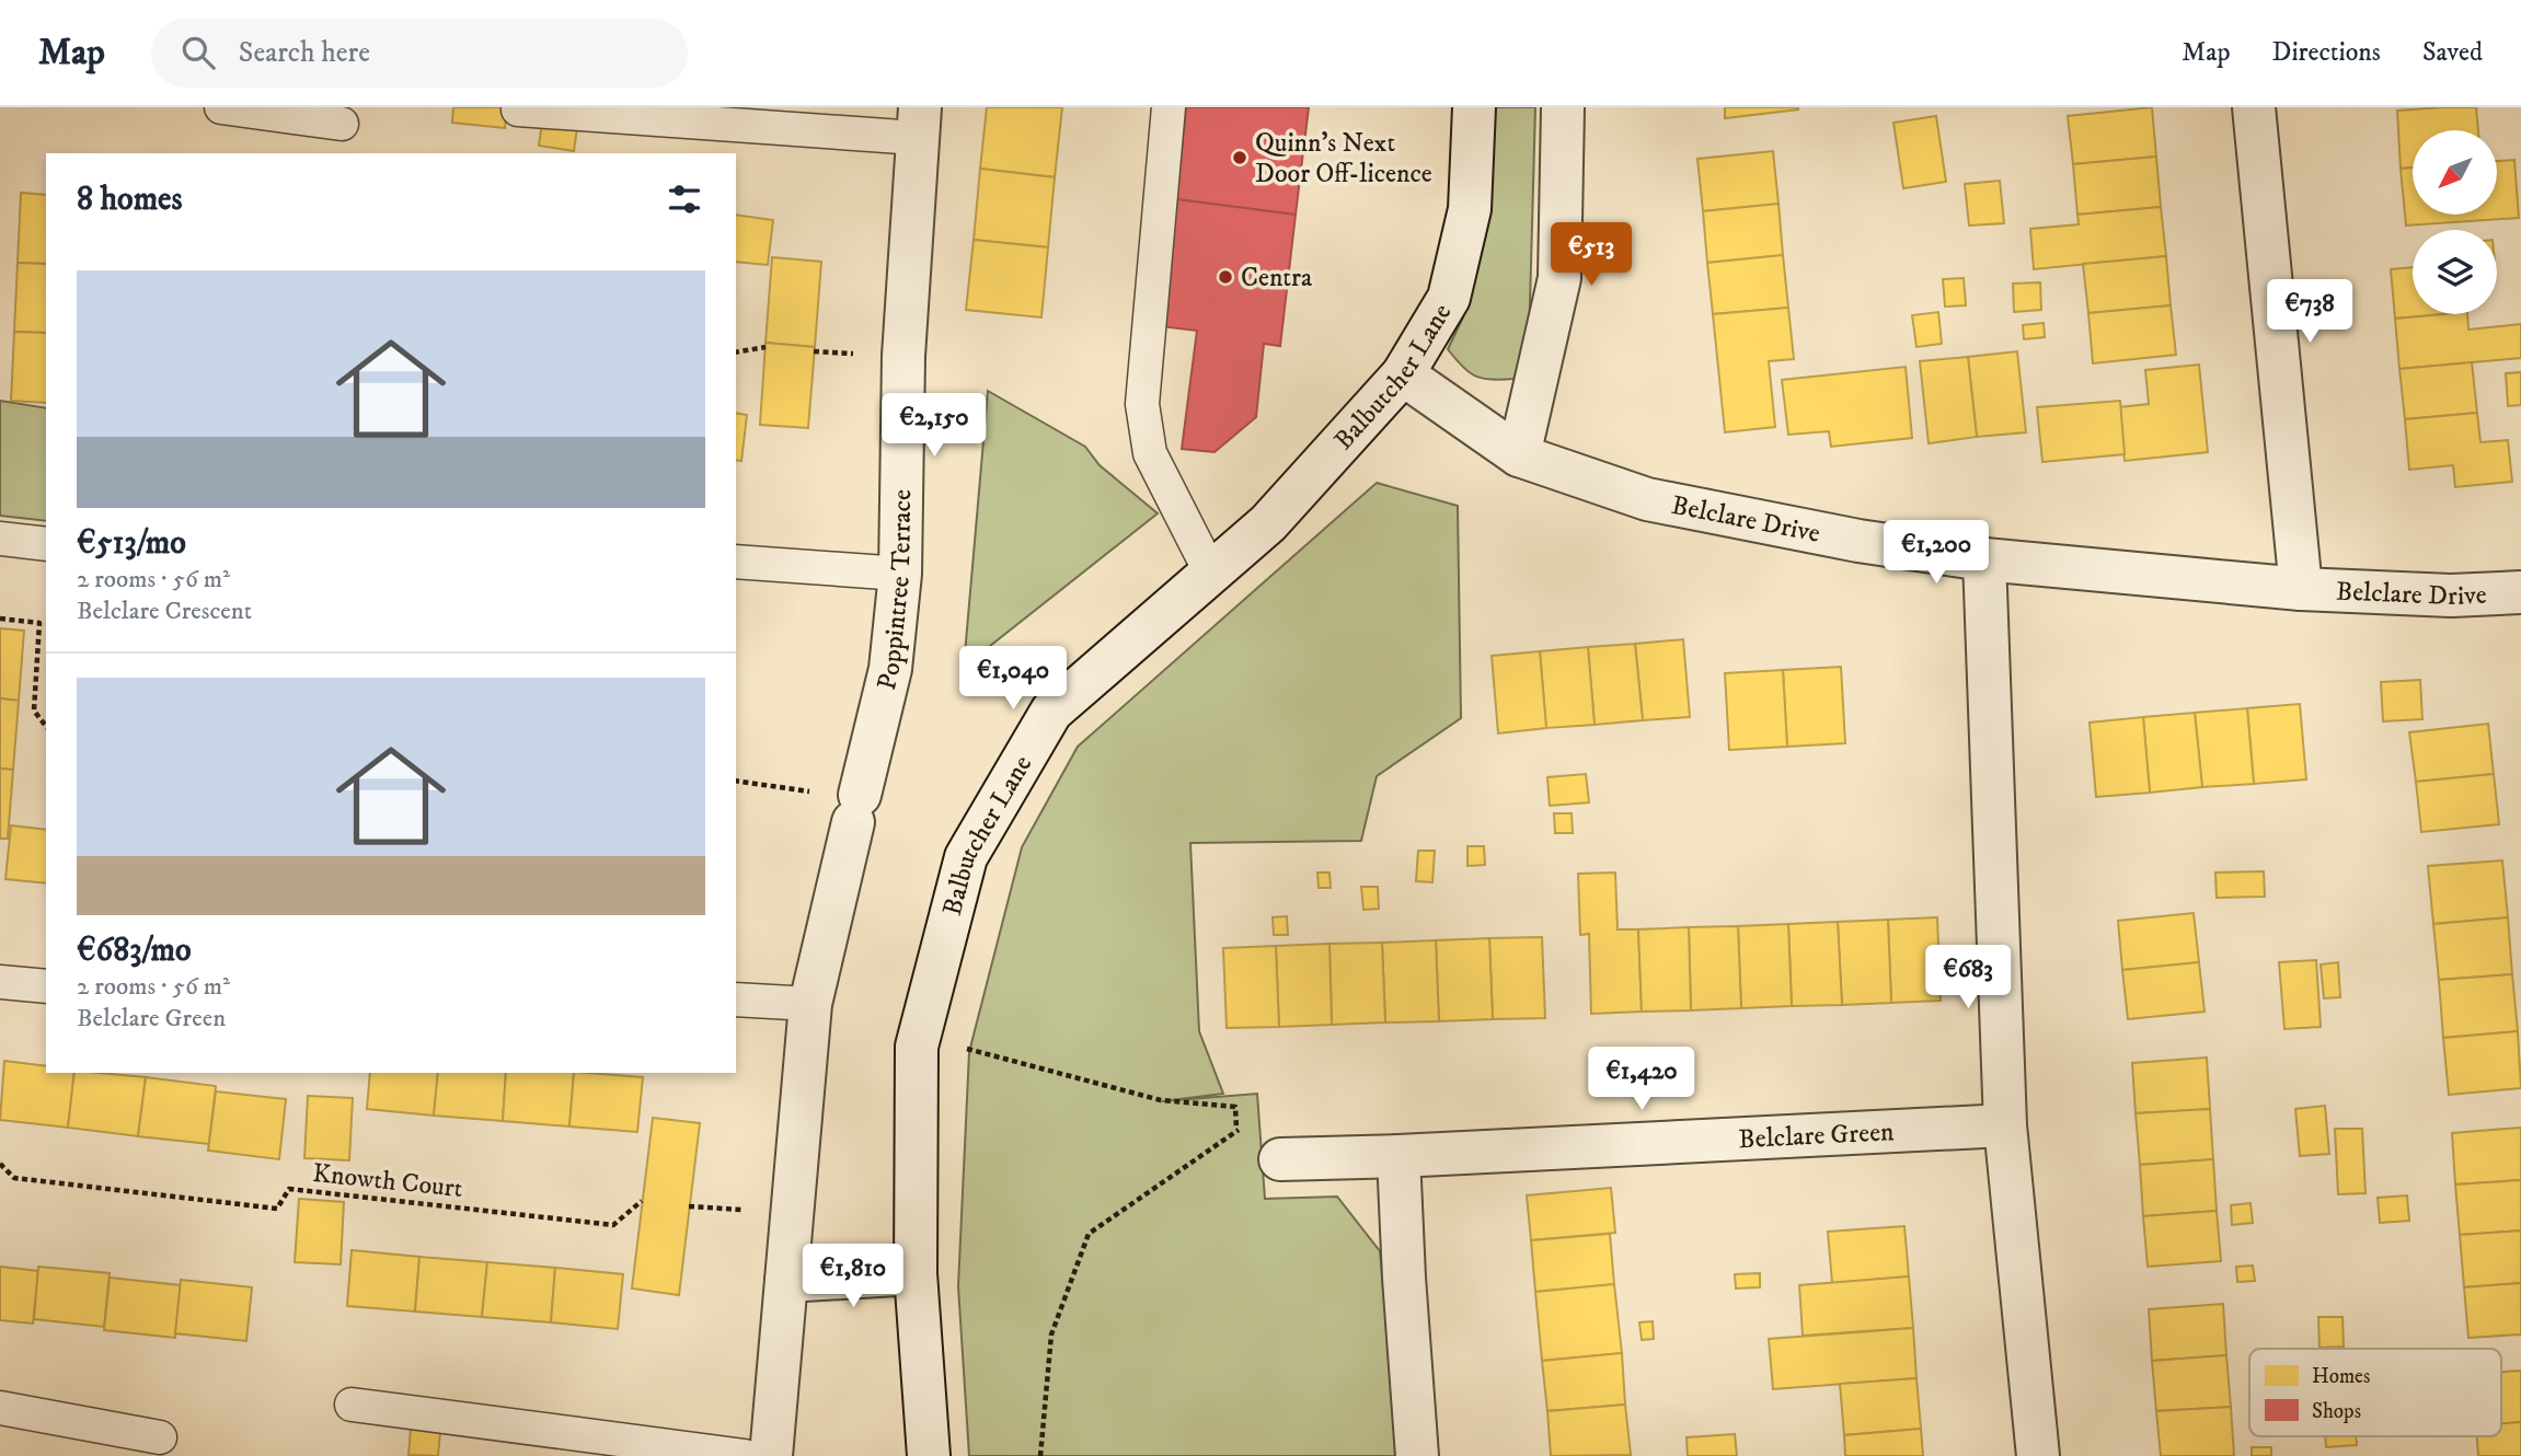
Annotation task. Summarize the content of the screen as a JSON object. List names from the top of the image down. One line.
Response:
{"streets":{"street":["Balbutcher Lane","Belclare Drive","Poppintree Terrace","Belclare Green"],"path":["Knowth Court"]},"crossings":[["Balbutcher Lane","Belclare Drive"]],"places":["Quinn's Next Door Off-licence","Centra"],"legend":["Homes","Shops"],"north":"bottom left","page":{"header":"Map","search":"Search here","nav":["Map","Directions","Saved"],"heading":"8 homes","price":["€513","€738","€2,150","€1,200","€1,040","€683","€1,420","€1,810"],"list":[{"name":"€513/mo","note":"2 rooms · 56 m² · Belclare Crescent"},{"name":"€683/mo","note":"2 rooms · 56 m² · Belclare Green"}]}}
